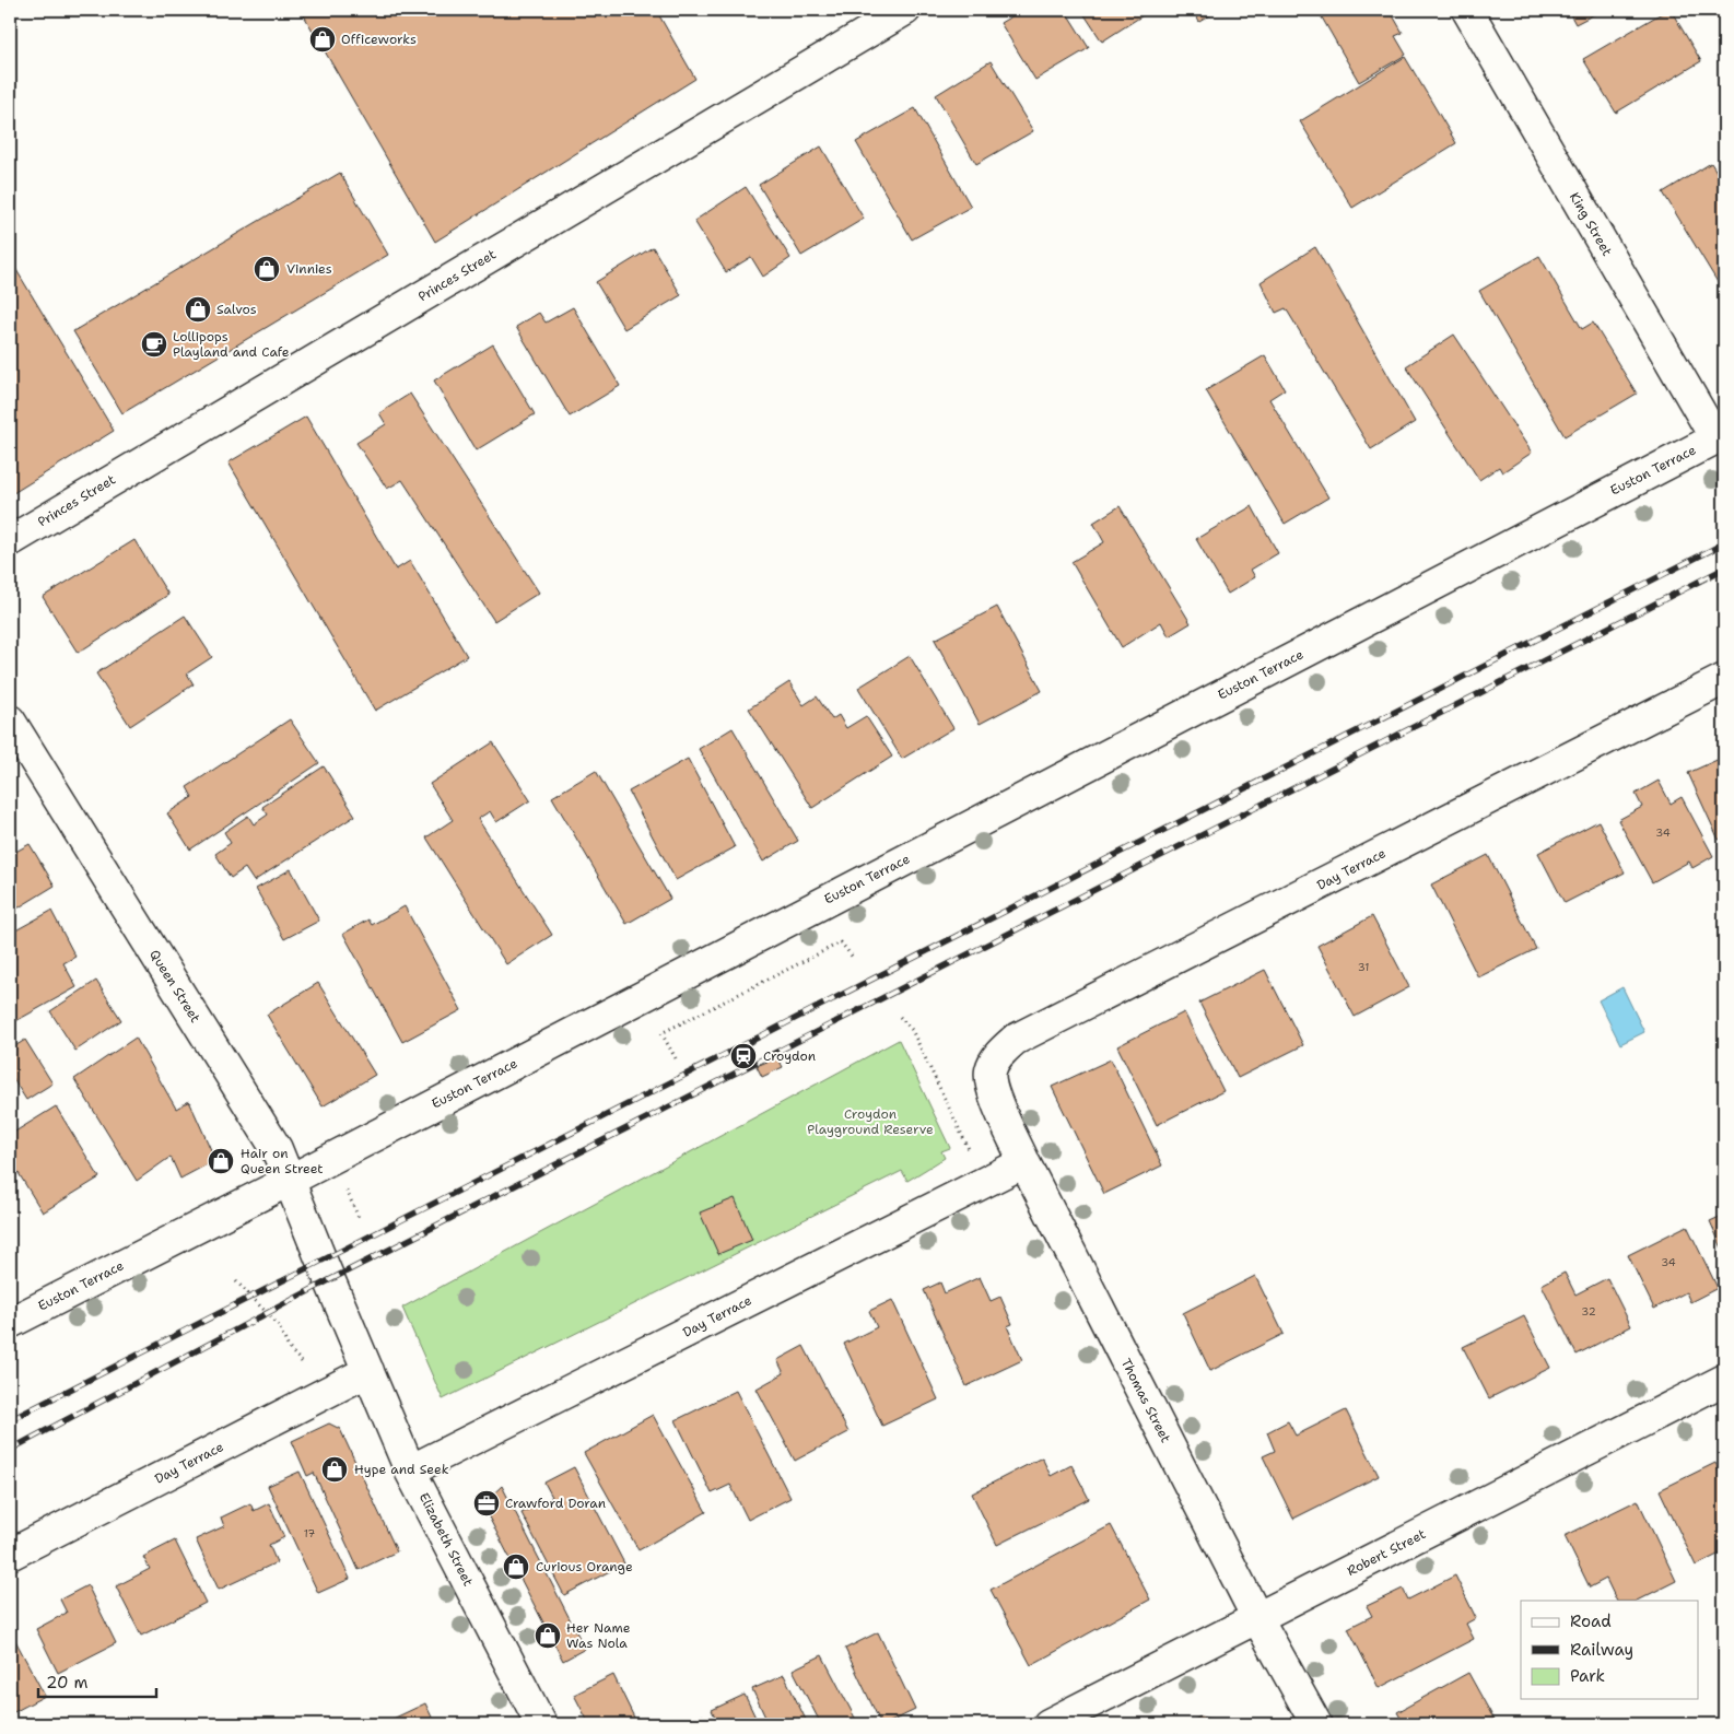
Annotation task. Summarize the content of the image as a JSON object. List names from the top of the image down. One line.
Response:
{"streets":{"street":["King Street","Princes Street","Euston Terrace","Day Terrace","Queen Street","Thomas Street","Elizabeth Street","Robert Street"]},"crossings":[["King Street","Euston Terrace"],["Euston Terrace","Queen Street"],["Day Terrace","Thomas Street"],["Day Terrace","Elizabeth Street"],["Queen Street","Elizabeth Street"],["Thomas Street","Robert Street"]],"parks":["Croydon Playground Reserve"],"places":{"shop":["Officeworks","Vinnies","Salvos","Hair on Queen Street","Hype and Seek","Curious Orange","Her Name Was Nola"],"cafe":["Lollipops Playland and Cafe"],"station":["Croydon"],"office":["Crawford Doran"]},"house_numbers":["34","31","34","32","17"],"legend":["Road","Railway","Park"],"scale_bar":"20 m"}
